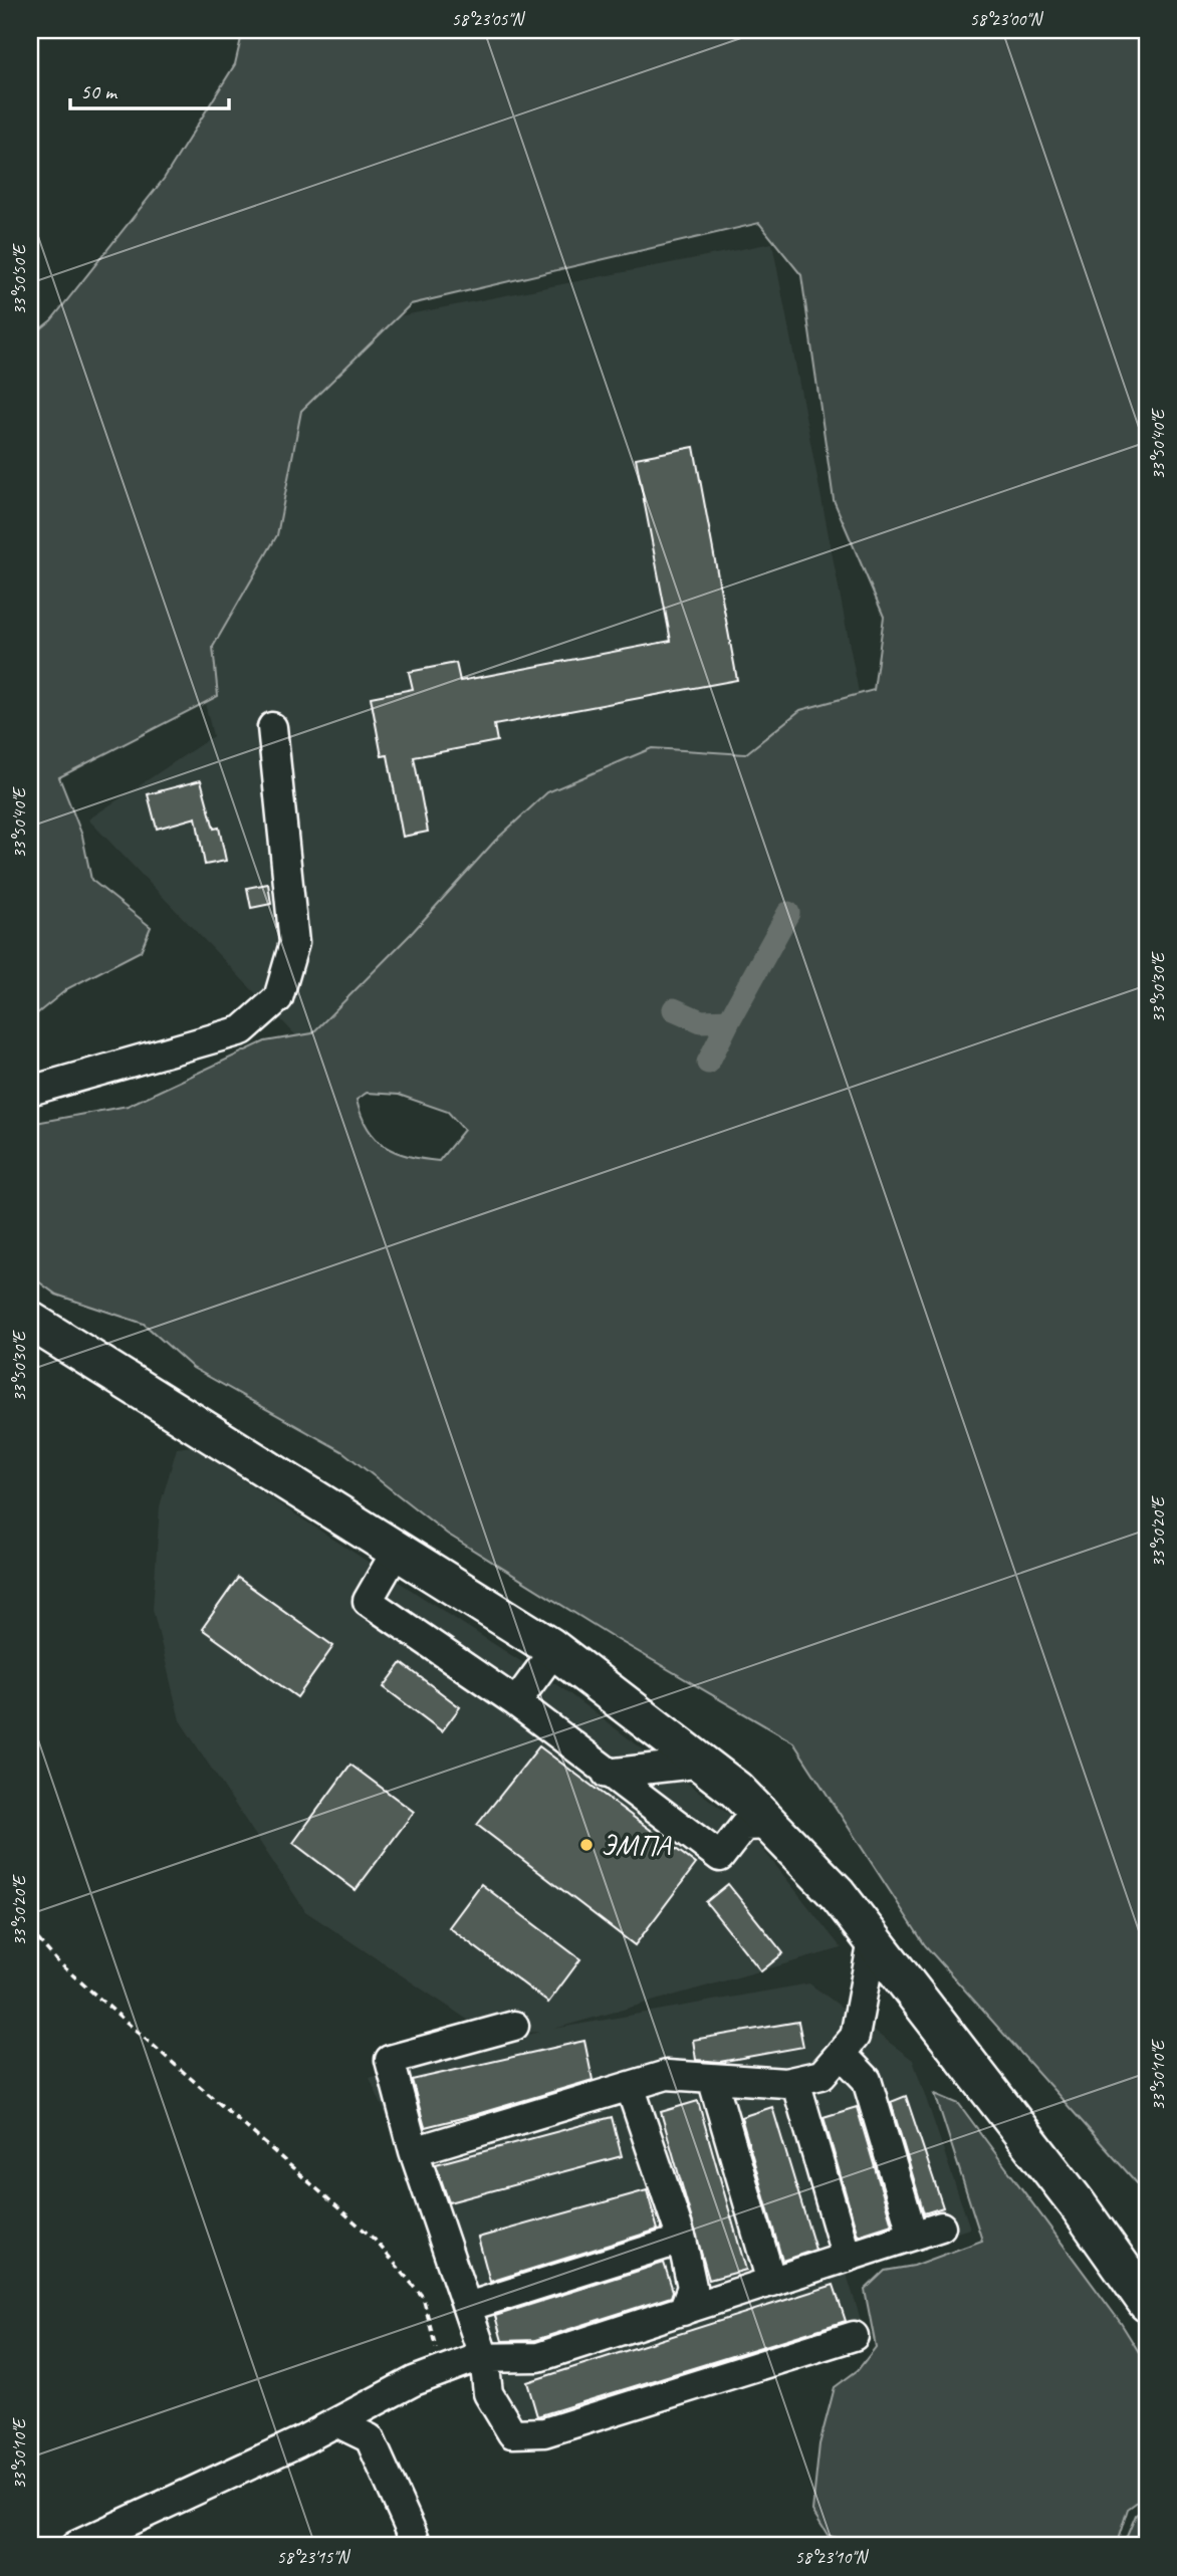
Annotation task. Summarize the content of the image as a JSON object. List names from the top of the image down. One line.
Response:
{"places":["ЭМПА"],"scale_bar":"50 m","coordinates":["58°23'05\"N","58°23'00\"N","33°50'50\"E","33°50'40\"E","33°50'30\"E","33°50'20\"E","33°50'10\"E","58°23'15\"N","58°23'10\"N"]}
